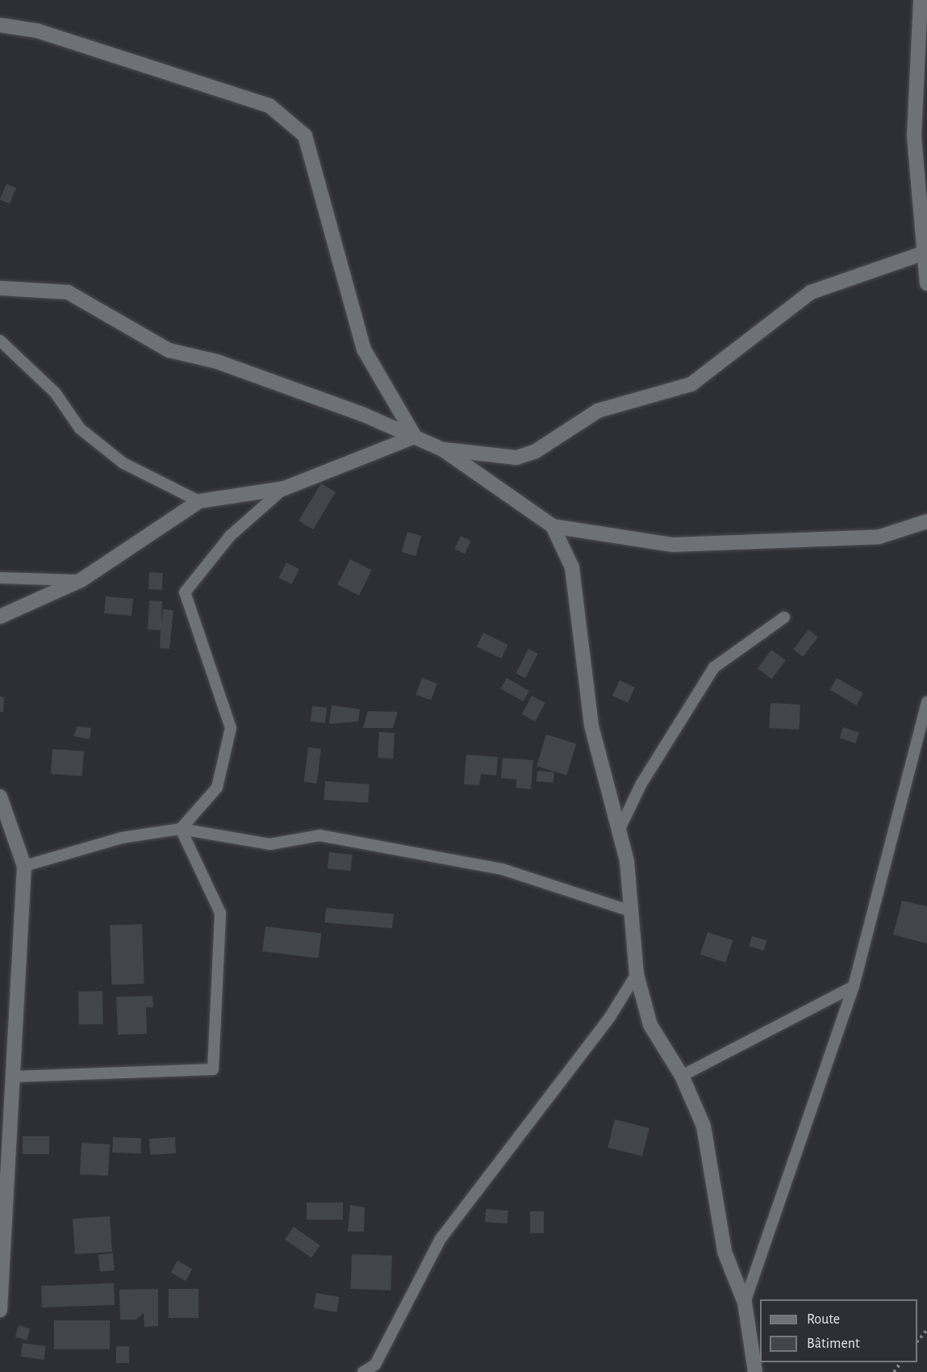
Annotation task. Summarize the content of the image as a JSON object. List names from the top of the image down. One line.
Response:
{"legend":["Route","Bâtiment"]}
